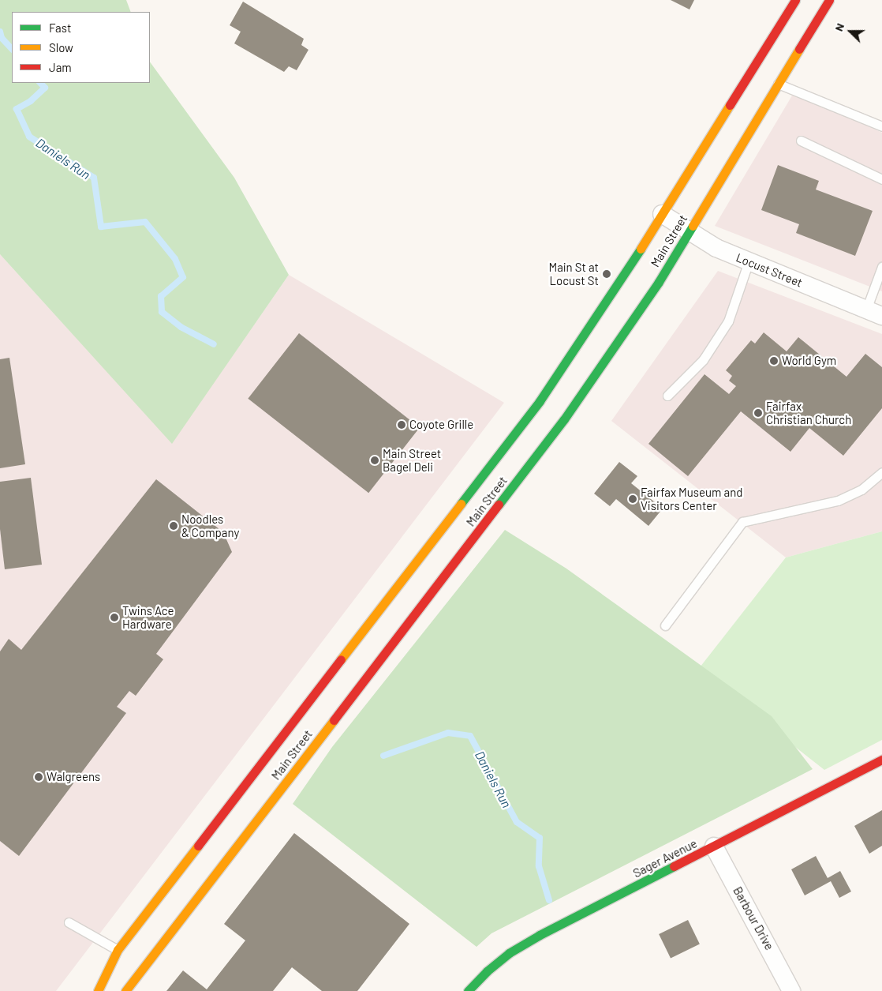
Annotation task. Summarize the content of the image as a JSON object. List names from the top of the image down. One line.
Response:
{"streets":{"main road":["Main Street","Sager Avenue"],"street":["Locust Street","Barbour Drive"]},"crossings":[["Main Street","Locust Street"],["Sager Avenue","Barbour Drive"]],"water":["Daniels Run"],"places":["Main St at Locust St","World Gym","Fairfax Christian Church","Coyote Grille","Main Street Bagel Deli","Fairfax Museum and Visitors Center","Noodles & Company","Twins Ace Hardware","Walgreens"],"legend":["Fast","Slow","Jam"],"north":"left"}
